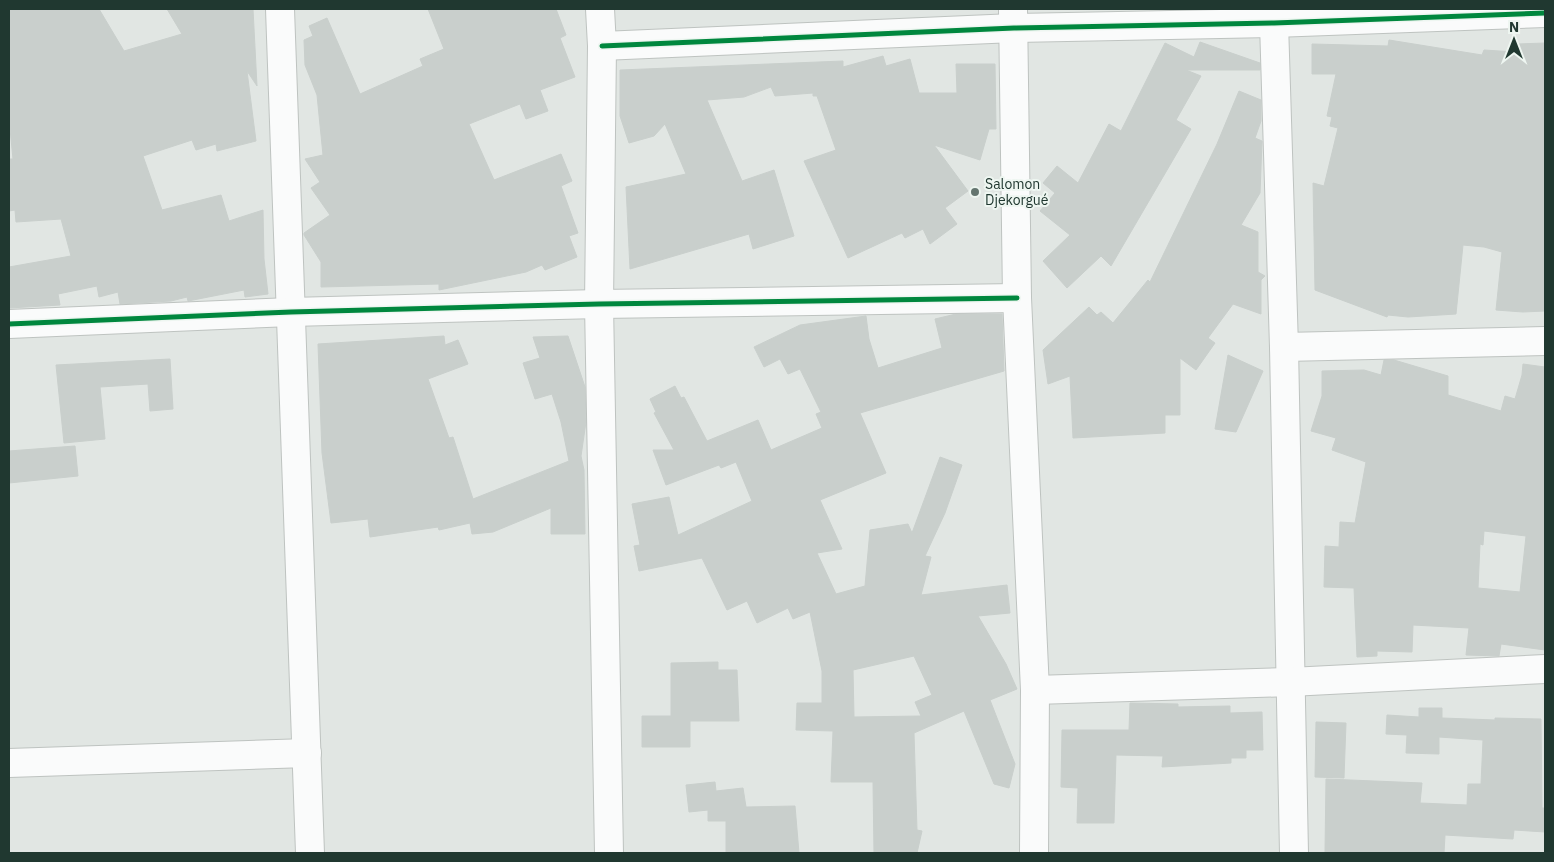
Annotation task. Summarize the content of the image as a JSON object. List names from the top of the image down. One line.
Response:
{"places":["Salomon Djekorgué"],"north":"top"}
